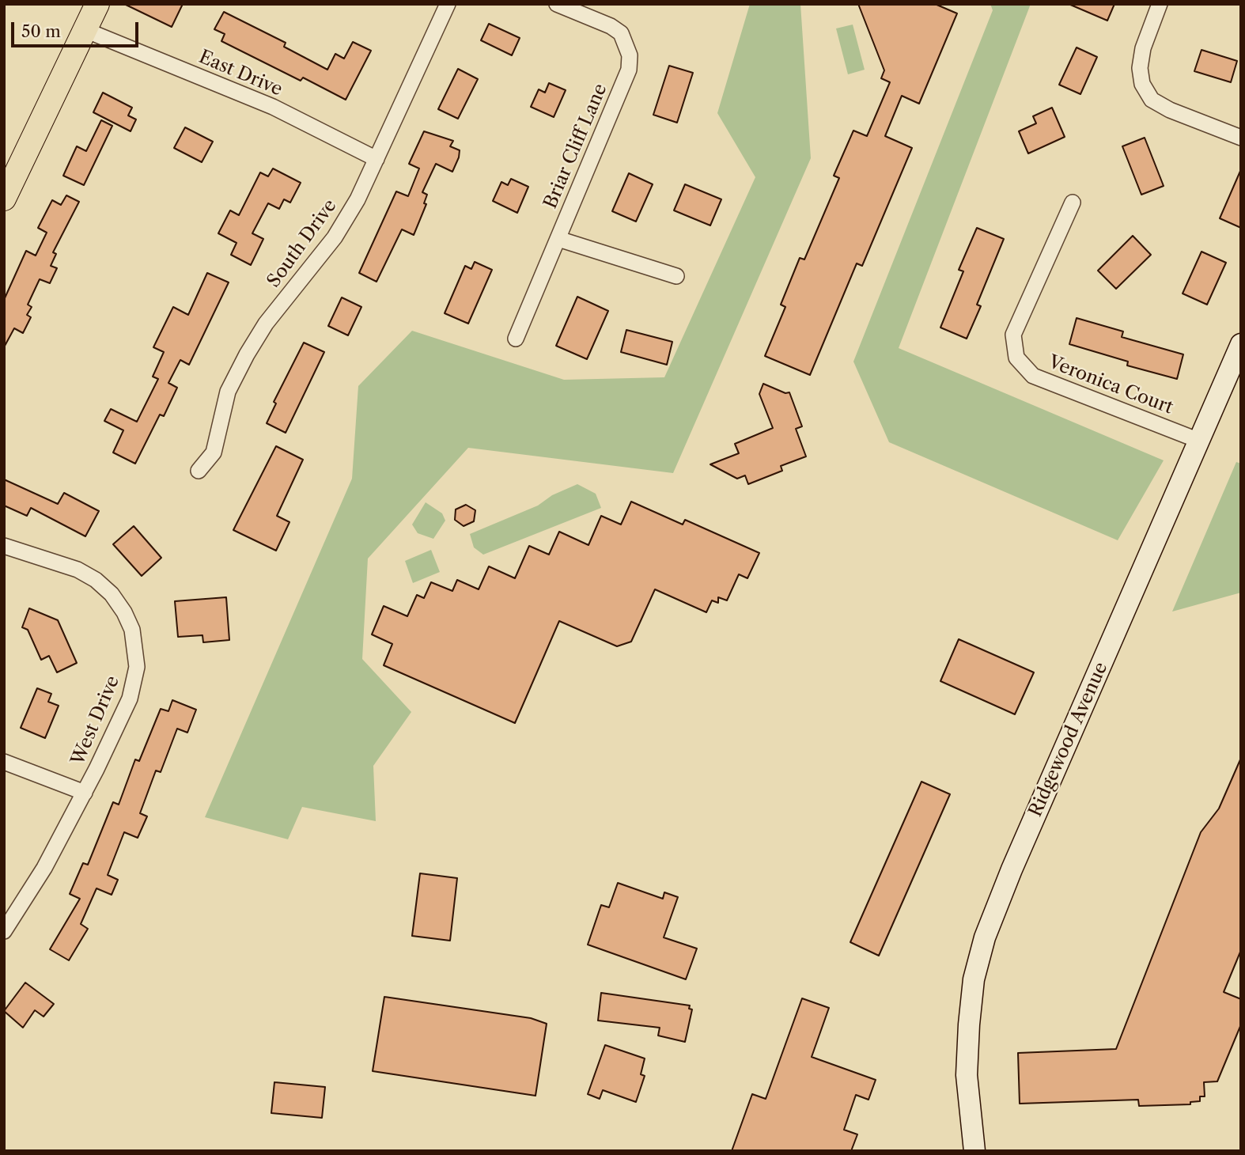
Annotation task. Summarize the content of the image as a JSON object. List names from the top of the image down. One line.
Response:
{"streets":{"street":["East Drive","Briar Cliff Lane","South Drive","Veronica Court","West Drive","Ridgewood Avenue"]},"crossings":[["East Drive","South Drive"],["Veronica Court","Ridgewood Avenue"]],"scale_bar":"50 m"}
